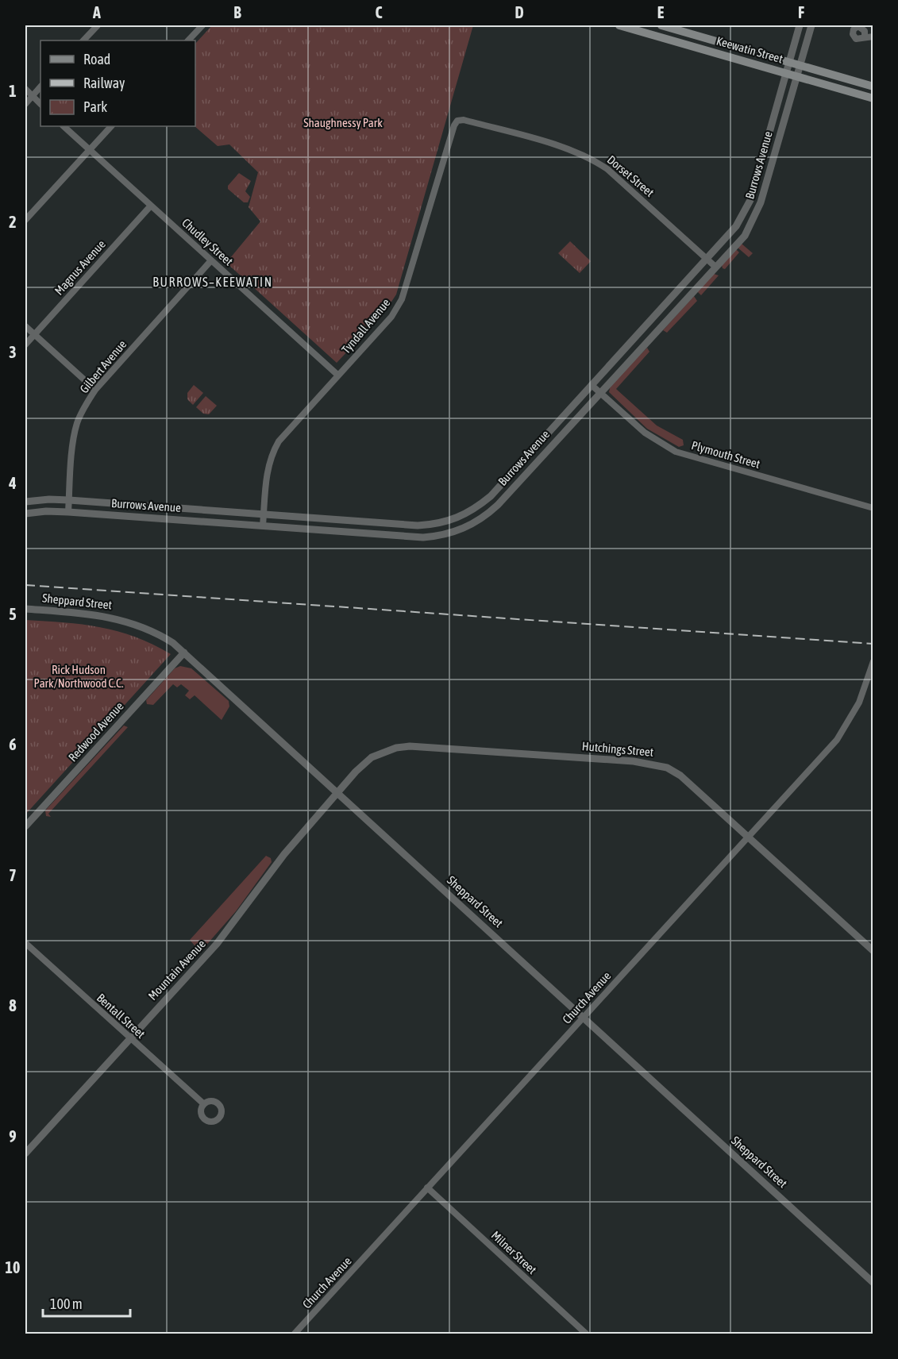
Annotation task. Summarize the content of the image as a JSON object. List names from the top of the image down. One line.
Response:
{"streets":{"main road":["Keewatin Street"],"street":["Burrows Avenue","Dorset Street","Chudley Street","Magnus Avenue","Tyndall Avenue","Gilbert Avenue","Plymouth Street","Sheppard Street","Redwood Avenue","Hutchings Street","Mountain Avenue","Church Avenue","Bentall Street","Milner Street"]},"crossings":[["Keewatin Street","Burrows Avenue"],["Burrows Avenue","Dorset Street"],["Burrows Avenue","Tyndall Avenue"],["Burrows Avenue","Gilbert Avenue"],["Burrows Avenue","Plymouth Street"],["Dorset Street","Tyndall Avenue"],["Chudley Street","Magnus Avenue"],["Chudley Street","Tyndall Avenue"],["Chudley Street","Gilbert Avenue"],["Sheppard Street","Redwood Avenue"],["Sheppard Street","Hutchings Street"],["Sheppard Street","Mountain Avenue"],["Sheppard Street","Church Avenue"],["Hutchings Street","Mountain Avenue"],["Hutchings Street","Church Avenue"],["Mountain Avenue","Bentall Street"],["Church Avenue","Milner Street"]],"districts":["BURROWS–KEEWATIN"],"parks":["Shaughnessy Park","Rick Hudson Park/Northwood C.C."],"legend":["Road","Railway","Park"],"scale_bar":"100 m","grid":{"columns":["A","B","C","D","E","F"],"rows":["1","2","3","4","5","6","7","8","9","10"]}}
